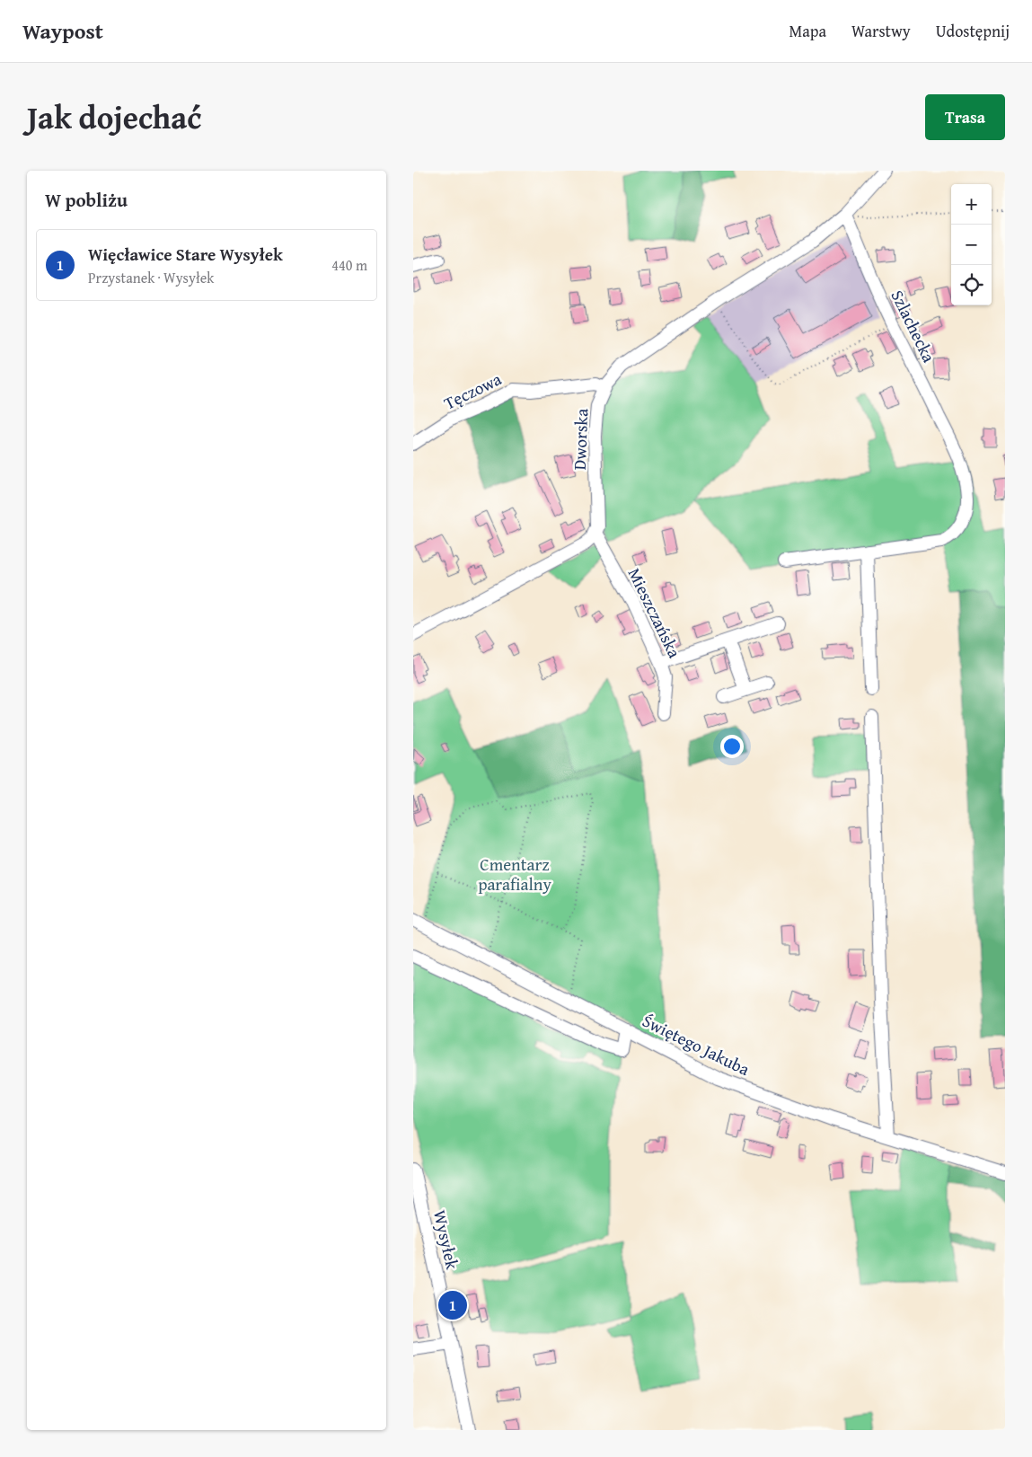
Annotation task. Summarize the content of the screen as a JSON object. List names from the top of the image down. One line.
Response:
{"streets":{"street":["Szlachecka","Tęczowa","Dworska","Mieszczańska","Świętego Jakuba","Wysyłek"]},"crossings":[["Szlachecka","Dworska"],["Tęczowa","Dworska"],["Dworska","Mieszczańska"]],"parks":["Cmentarz parafialny"],"page":{"header":"Waypost","nav":["Mapa","Warstwy","Udostępnij"],"title":"Jak dojechać","buttons":"Trasa","heading":"W pobliżu","map_buttons":["+","−"],"list":[{"mark":"1","name":"Więcławice Stare Wysyłek","note":"Przystanek · Wysyłek","value":"440 m"}],"pins":"1"}}
